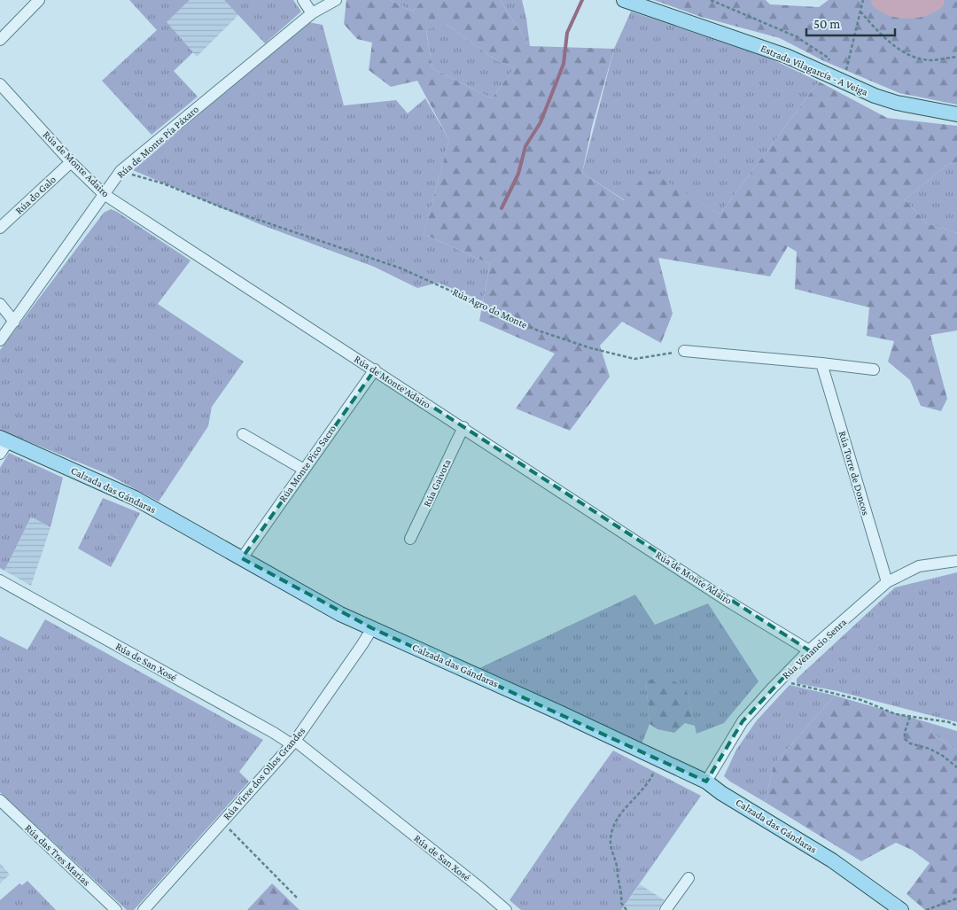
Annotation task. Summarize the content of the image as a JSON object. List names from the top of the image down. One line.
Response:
{"streets":{"main road":["Estrada Vilagarcía - A Veiga","Calzada das Gándaras"],"street":["Rúa de Monte Pía Páxaro","Rúa de Monte Adairo","Rúa do Galo","Rúa Monte Pico Sacro","Rúa Torre de Doncos","Rúa Gaivota","Rúa Venancio Senra","Rúa de San Xosé","Rúa Virxe dos Ollos Grandes","Rúa das Tres Marias"],"path":["Rúa Agro do Monte"]},"crossings":[["Rúa de Monte Pía Páxaro","Rúa de Monte Adairo"],["Rúa de Monte Pía Páxaro","Rúa Agro do Monte"],["Rúa de Monte Adairo","Rúa do Galo"],["Rúa de Monte Adairo","Rúa Monte Pico Sacro"],["Rúa de Monte Adairo","Rúa Gaivota"],["Rúa de Monte Adairo","Rúa Venancio Senra"],["Rúa Monte Pico Sacro","Calzada das Gándaras"],["Rúa Torre de Doncos","Rúa Venancio Senra"],["Calzada das Gándaras","Rúa Venancio Senra"],["Calzada das Gándaras","Rúa Virxe dos Ollos Grandes"],["Rúa de San Xosé","Rúa Virxe dos Ollos Grandes"]],"scale_bar":"50 m"}
